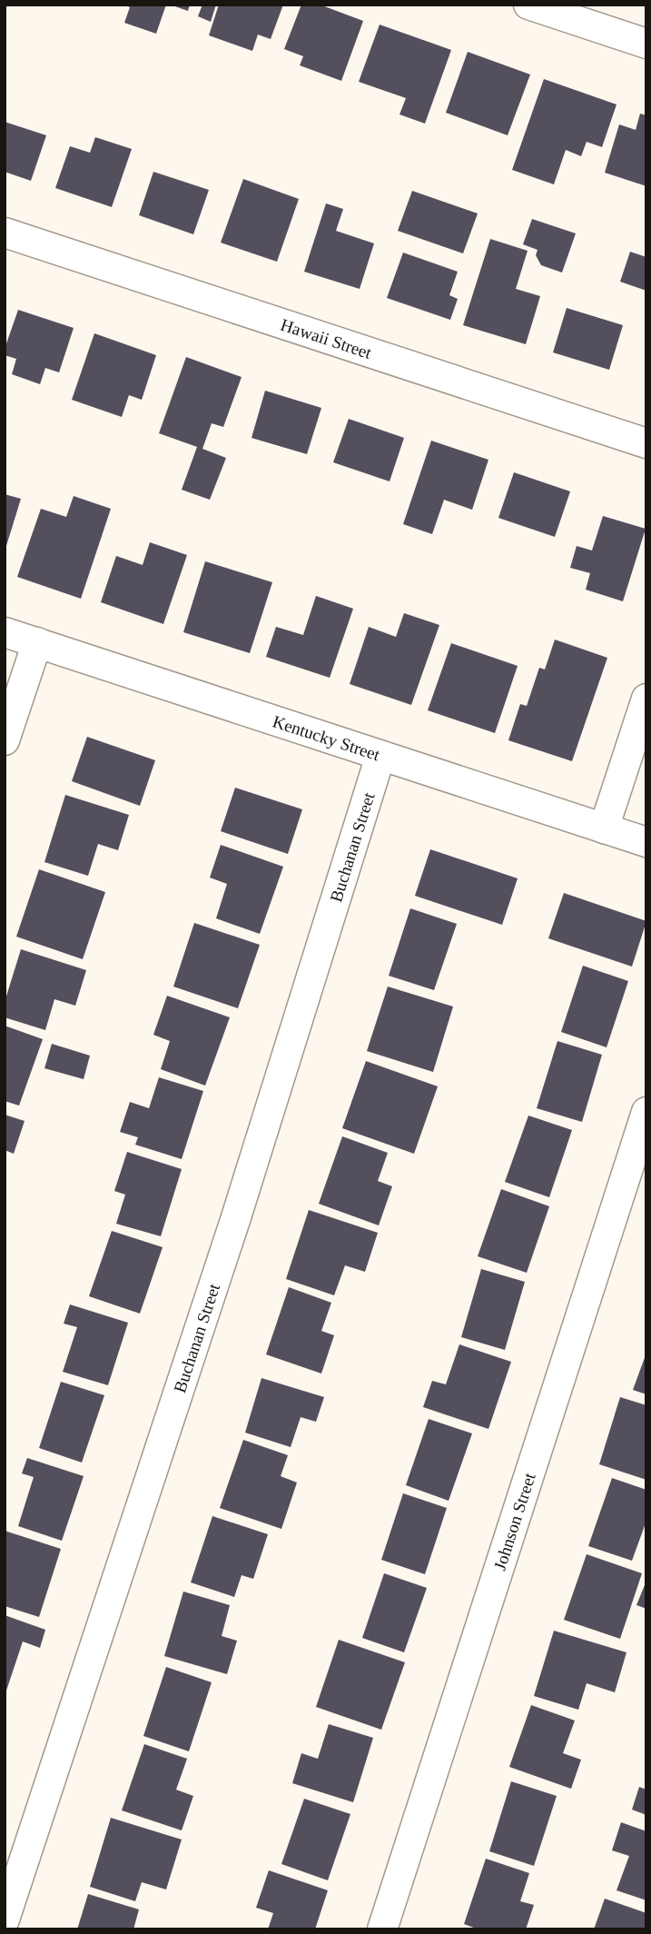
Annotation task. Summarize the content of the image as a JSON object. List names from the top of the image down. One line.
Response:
{"streets":{"street":["Hawaii Street","Kentucky Street","Buchanan Street","Johnson Street"]},"crossings":[["Kentucky Street","Buchanan Street"]]}
